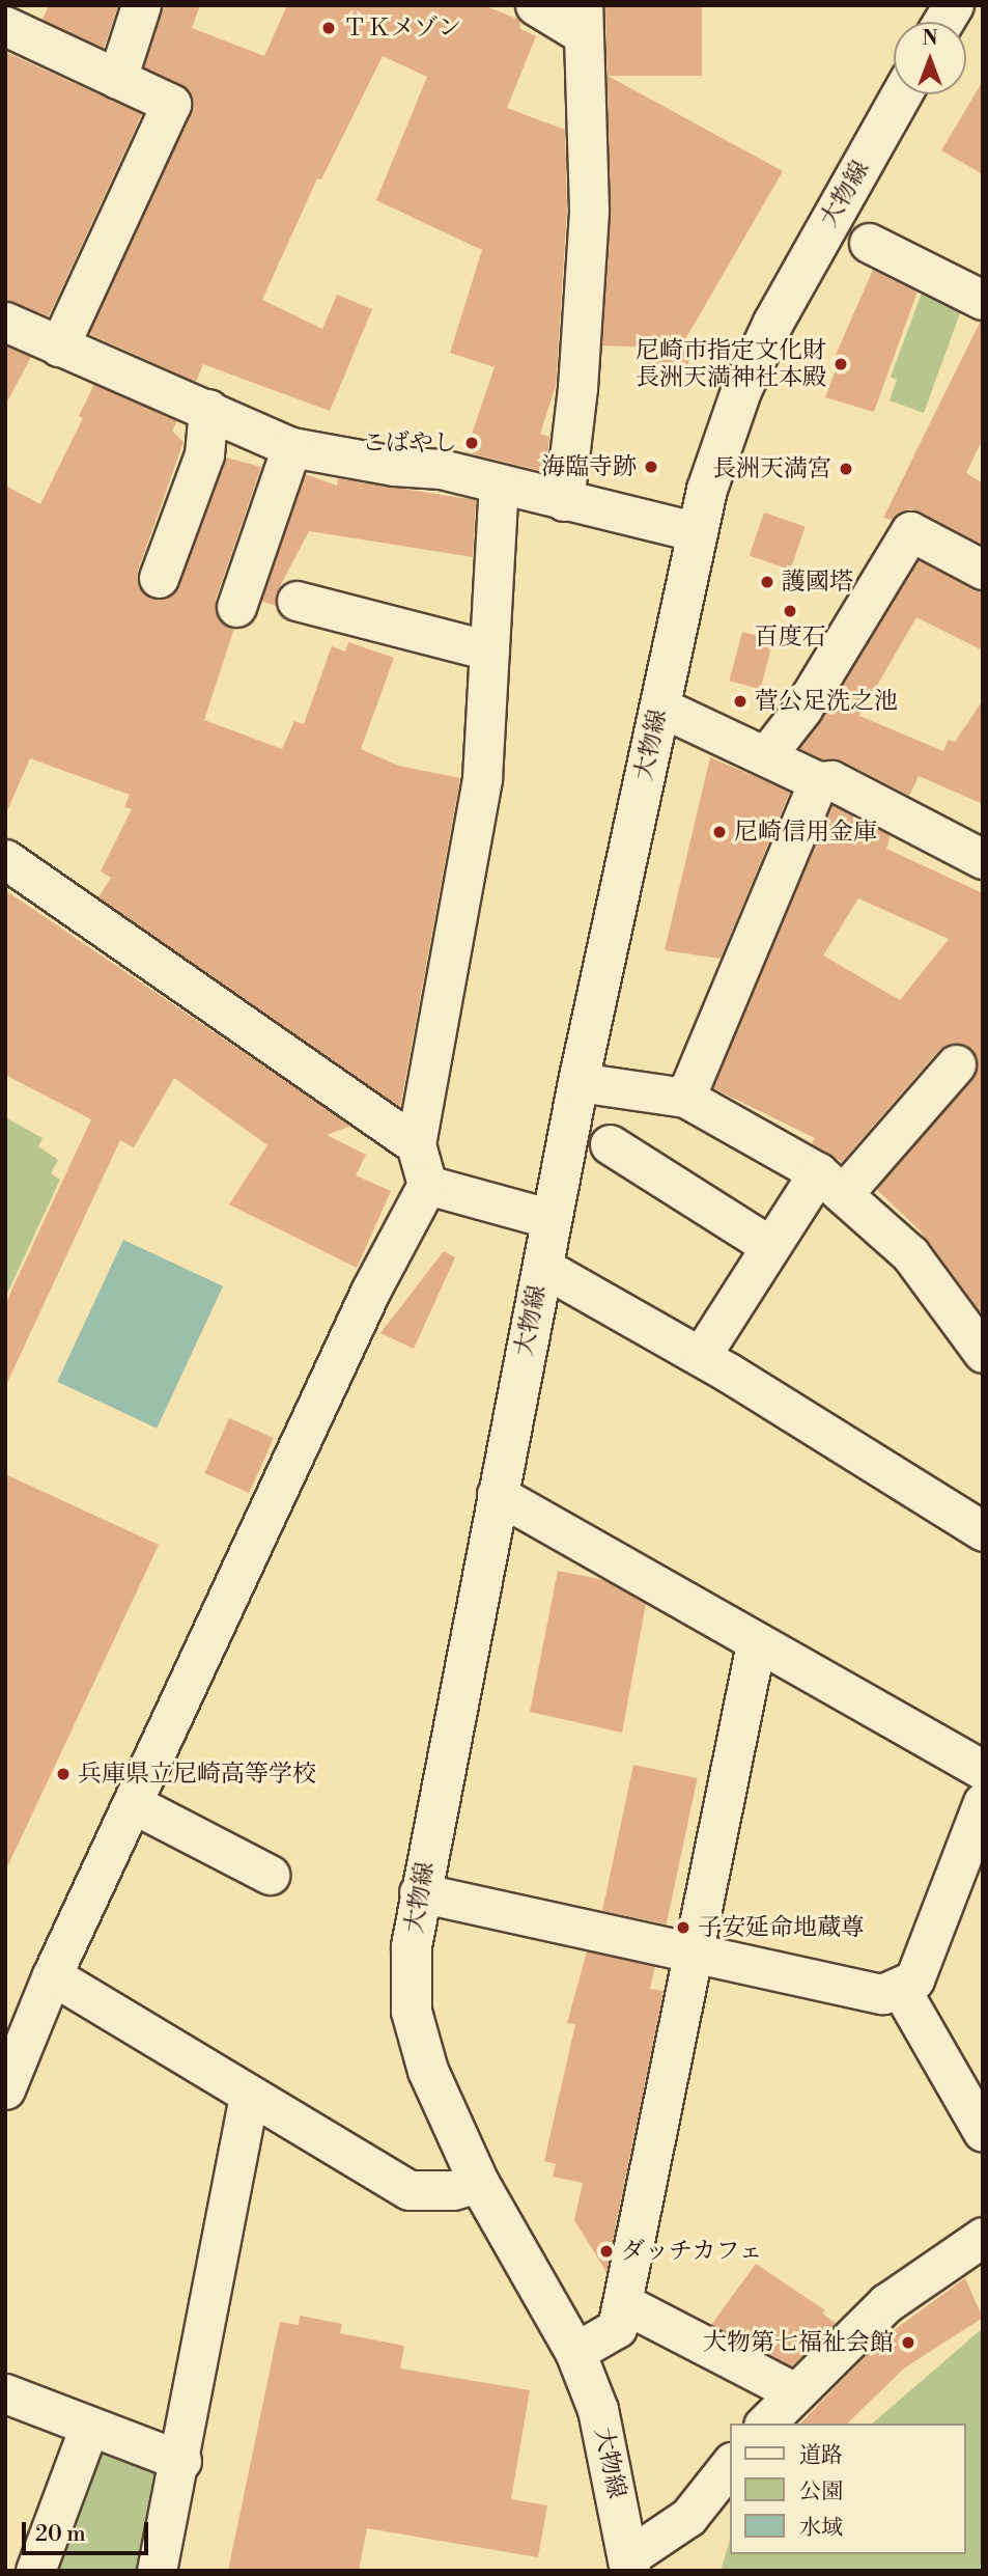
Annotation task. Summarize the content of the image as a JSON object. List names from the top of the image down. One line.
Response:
{"streets":{"street":["大物線"]},"places":["ＴＫメゾン","尼崎市指定文化財 長洲天満神社本殿","こばやし","海臨寺跡","長洲天満宮","護國塔","百度石","菅公足洗之池","尼崎信用金庫","兵庫県立尼崎高等学校","子安延命地蔵尊","ダッチカフェ","大物第七福祉会館"],"legend":["道路","公園","水域"],"scale_bar":"20 m","north":"top"}
